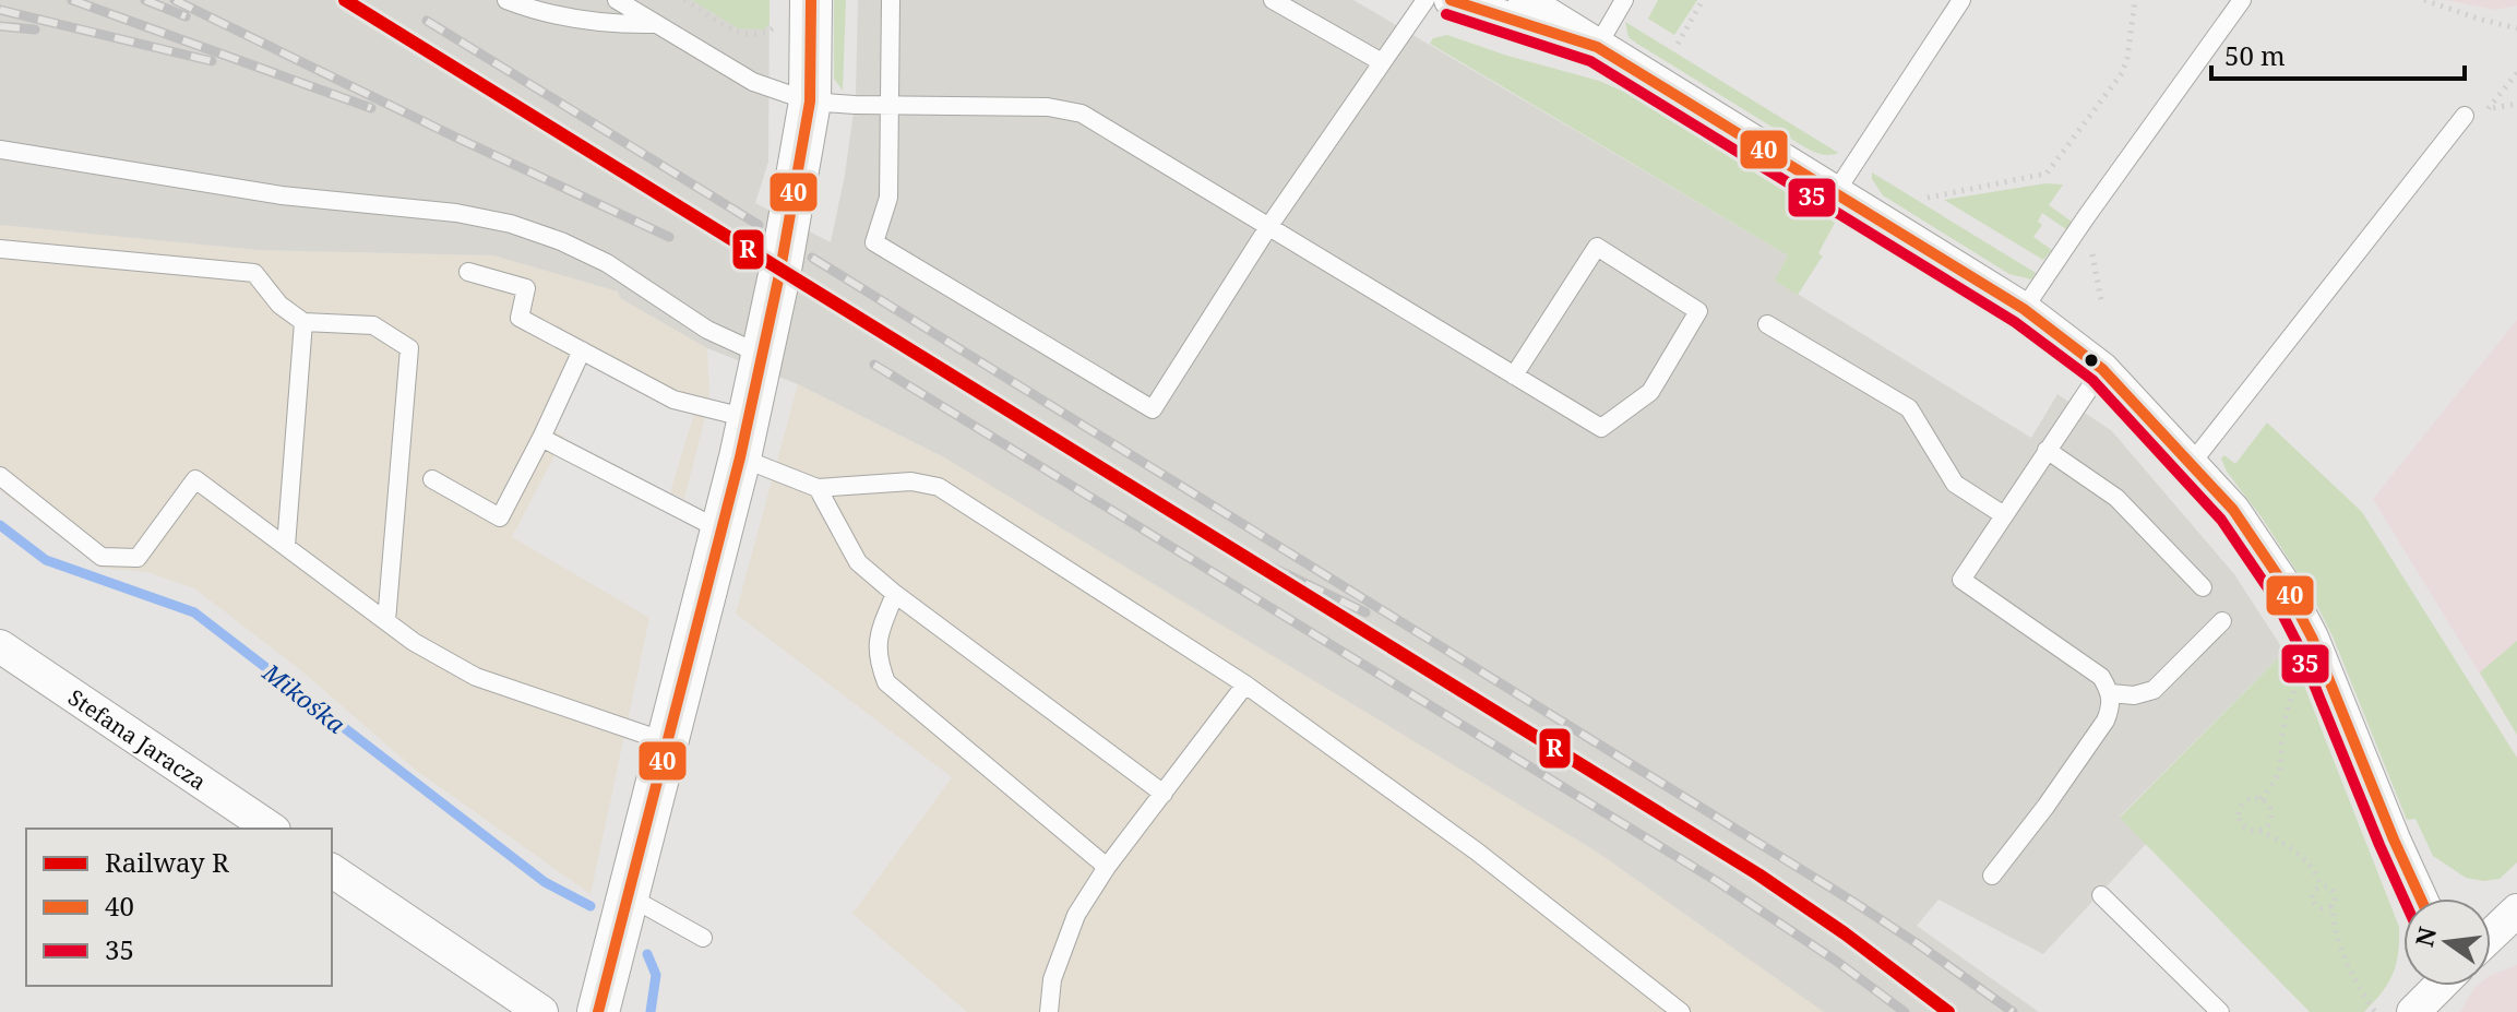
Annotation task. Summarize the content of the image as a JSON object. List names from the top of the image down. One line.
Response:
{"streets":{"street":["Stefana Jaracza"]},"water":["Mikośka"],"lines":["rail line R","transit line 40","transit line 35"],"legend":["Railway R","40","35"],"scale_bar":"50 m","north":"left"}
